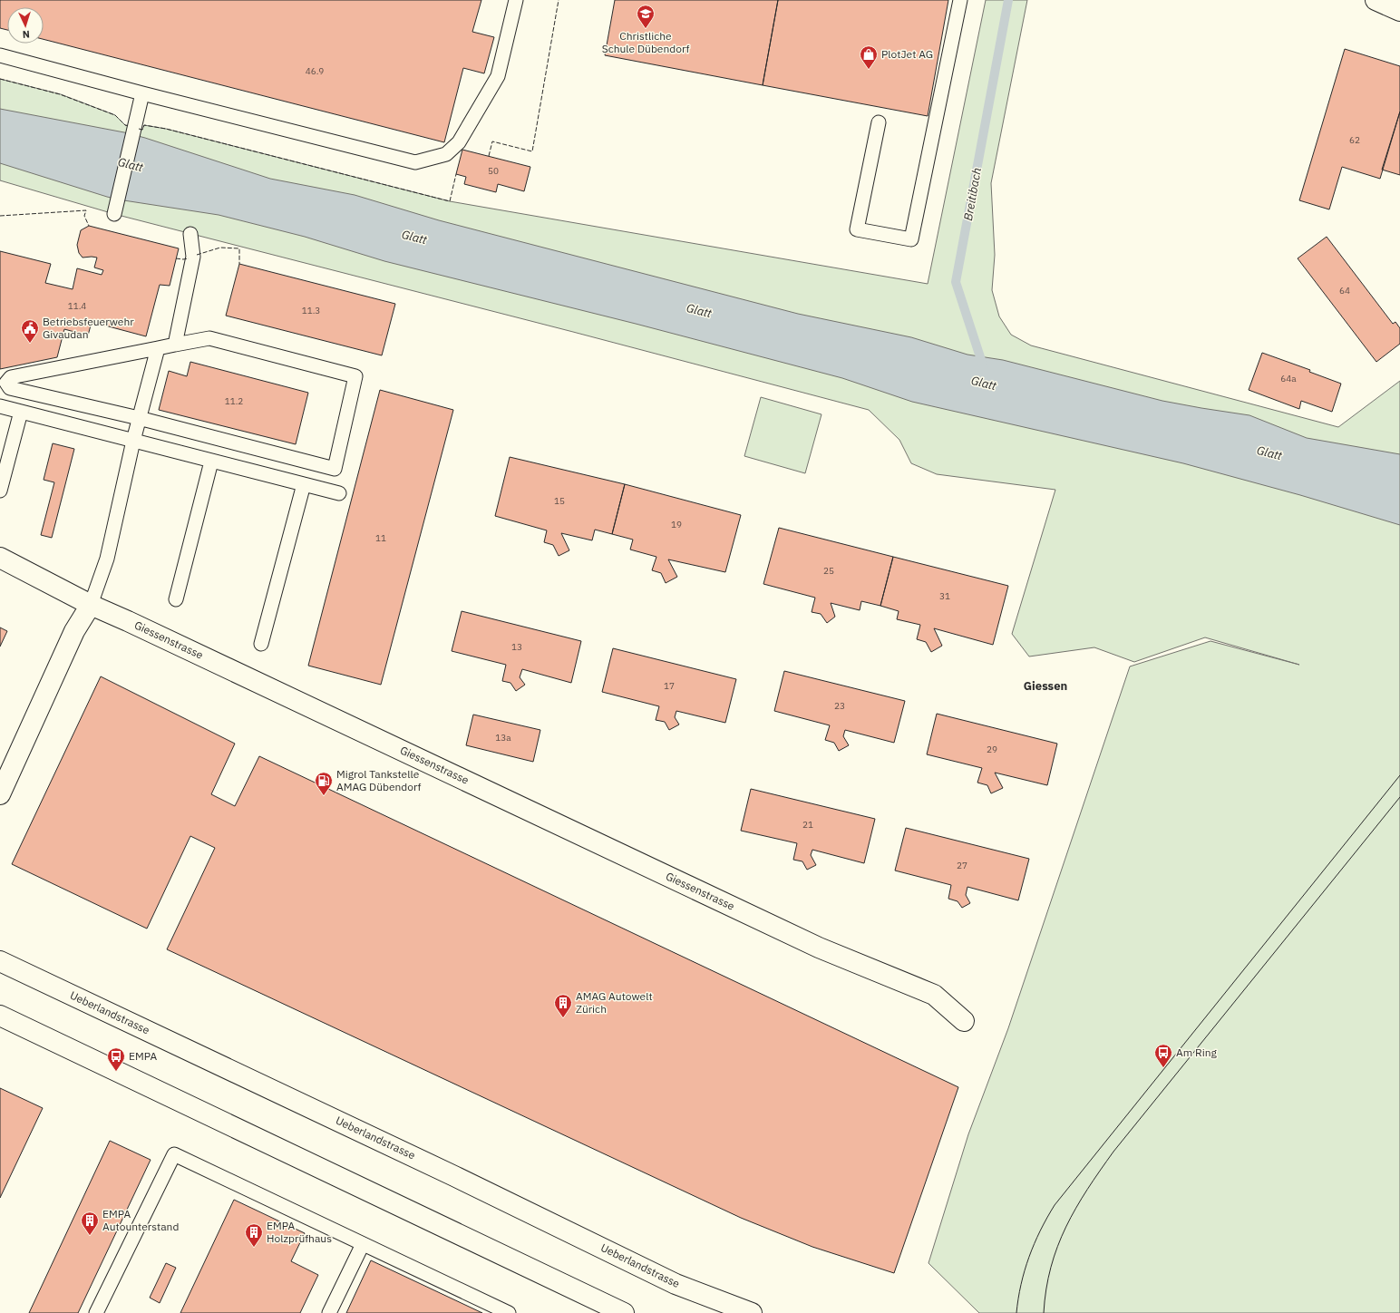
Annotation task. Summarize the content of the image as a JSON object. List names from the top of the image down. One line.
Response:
{"streets":{"main road":["Giessenstrasse","Ueberlandstrasse"]},"districts":["Giessen"],"water":["Glatt","Breitibach"],"places":{"school or university":["Christliche Schule Dübendorf"],"shop":["PlotJet AG"],"public building":["Betriebsfeuerwehr Givaudan"],"fuel station":["Migrol Tankstelle AMAG Dübendorf"],"building":["AMAG Autowelt Zürich","EMPA Autounterstand","EMPA Holzprüfhaus"],"bus stop":["Am Ring","EMPA"]},"house_numbers":["46.9","62","50","64","11.4","11.3","64a","11.2","15","19","11","25","31","13","17","23","13a","29","21","27"],"north":"bottom"}
